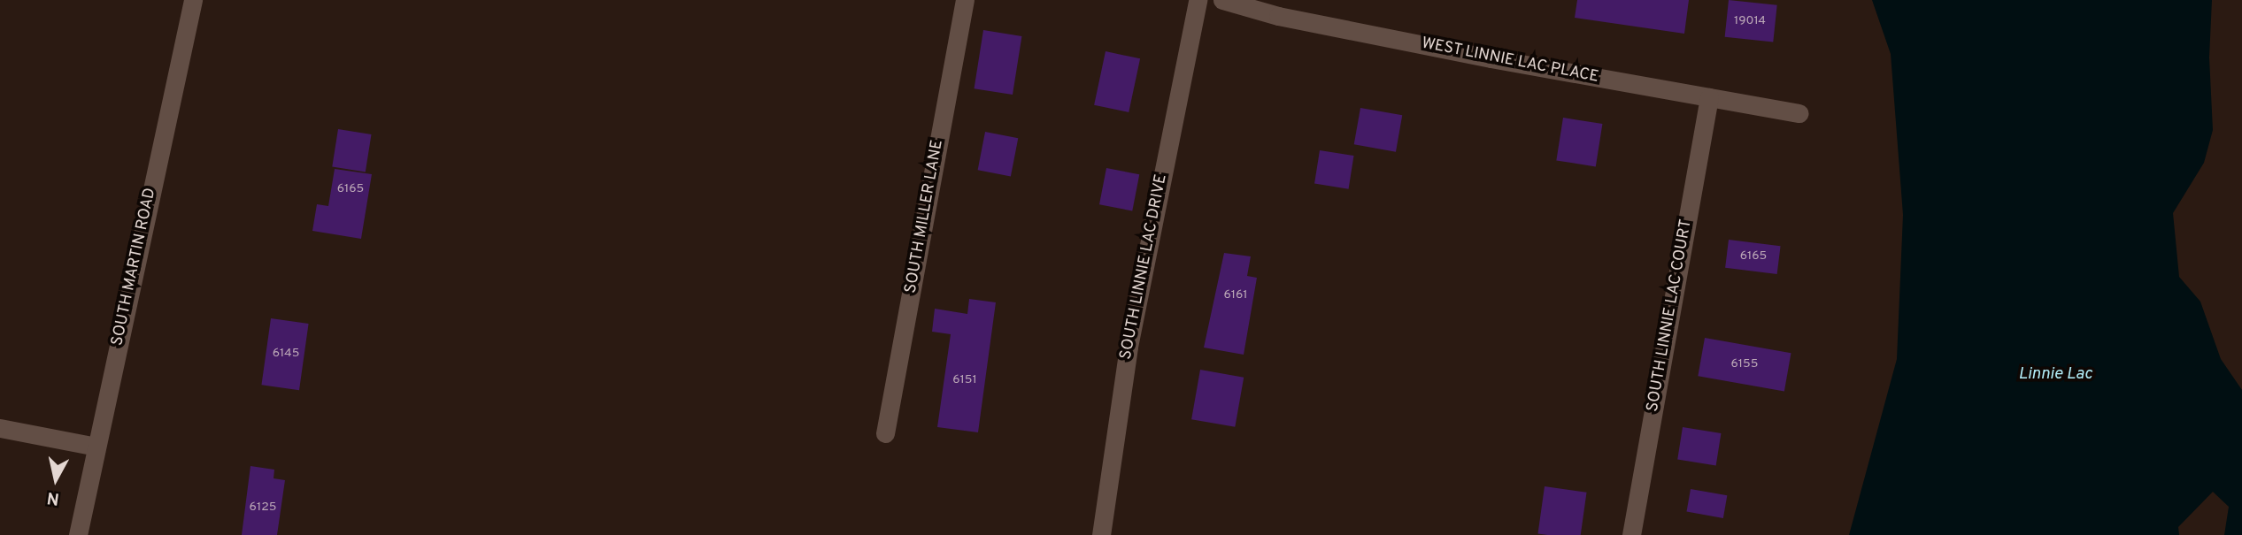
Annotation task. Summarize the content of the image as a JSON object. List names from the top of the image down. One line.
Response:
{"streets":{"street":["WEST LINNIE LAC PLACE","SOUTH MILLER LANE","SOUTH MARTIN ROAD","SOUTH LINNIE LAC DRIVE","SOUTH LINNIE LAC COURT"]},"crossings":[["WEST LINNIE LAC PLACE","SOUTH LINNIE LAC COURT"]],"water":["Linnie Lac"],"house_numbers":["19014","6165","6165","6161","6145","6155","6151","6125"],"north":"bottom"}
